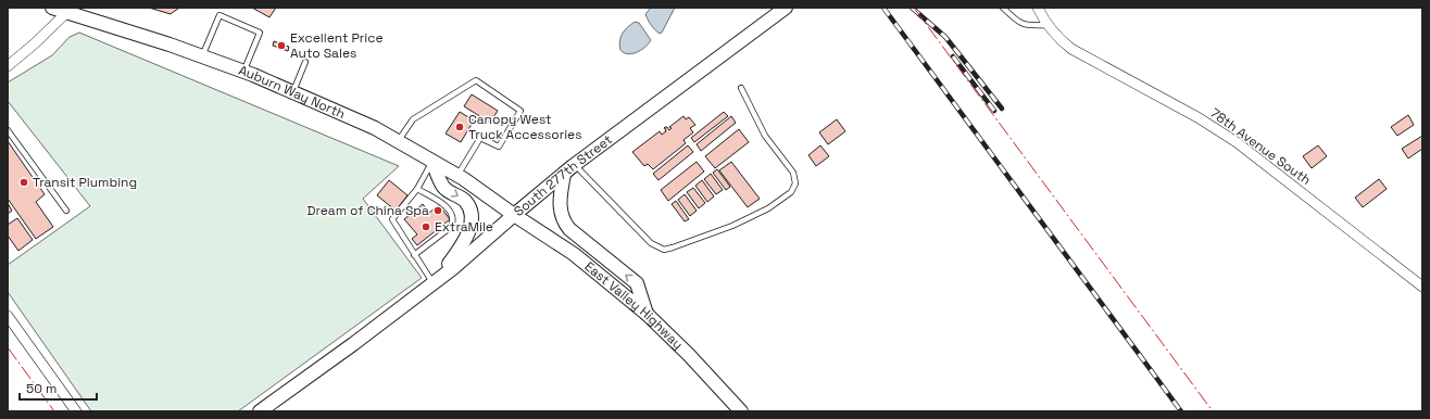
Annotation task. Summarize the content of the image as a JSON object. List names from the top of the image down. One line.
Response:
{"streets":{"main road":["Auburn Way North","South 277th Street","East Valley Highway"],"street":["78th Avenue South"]},"crossings":[["Auburn Way North","South 277th Street"],["Auburn Way North","East Valley Highway"],["South 277th Street","East Valley Highway"]],"places":["Excellent Price Auto Sales","Canopy West Truck Accessories","Transit Plumbing","Dream of China Spa","ExtraMile"],"scale_bar":"50 m"}
